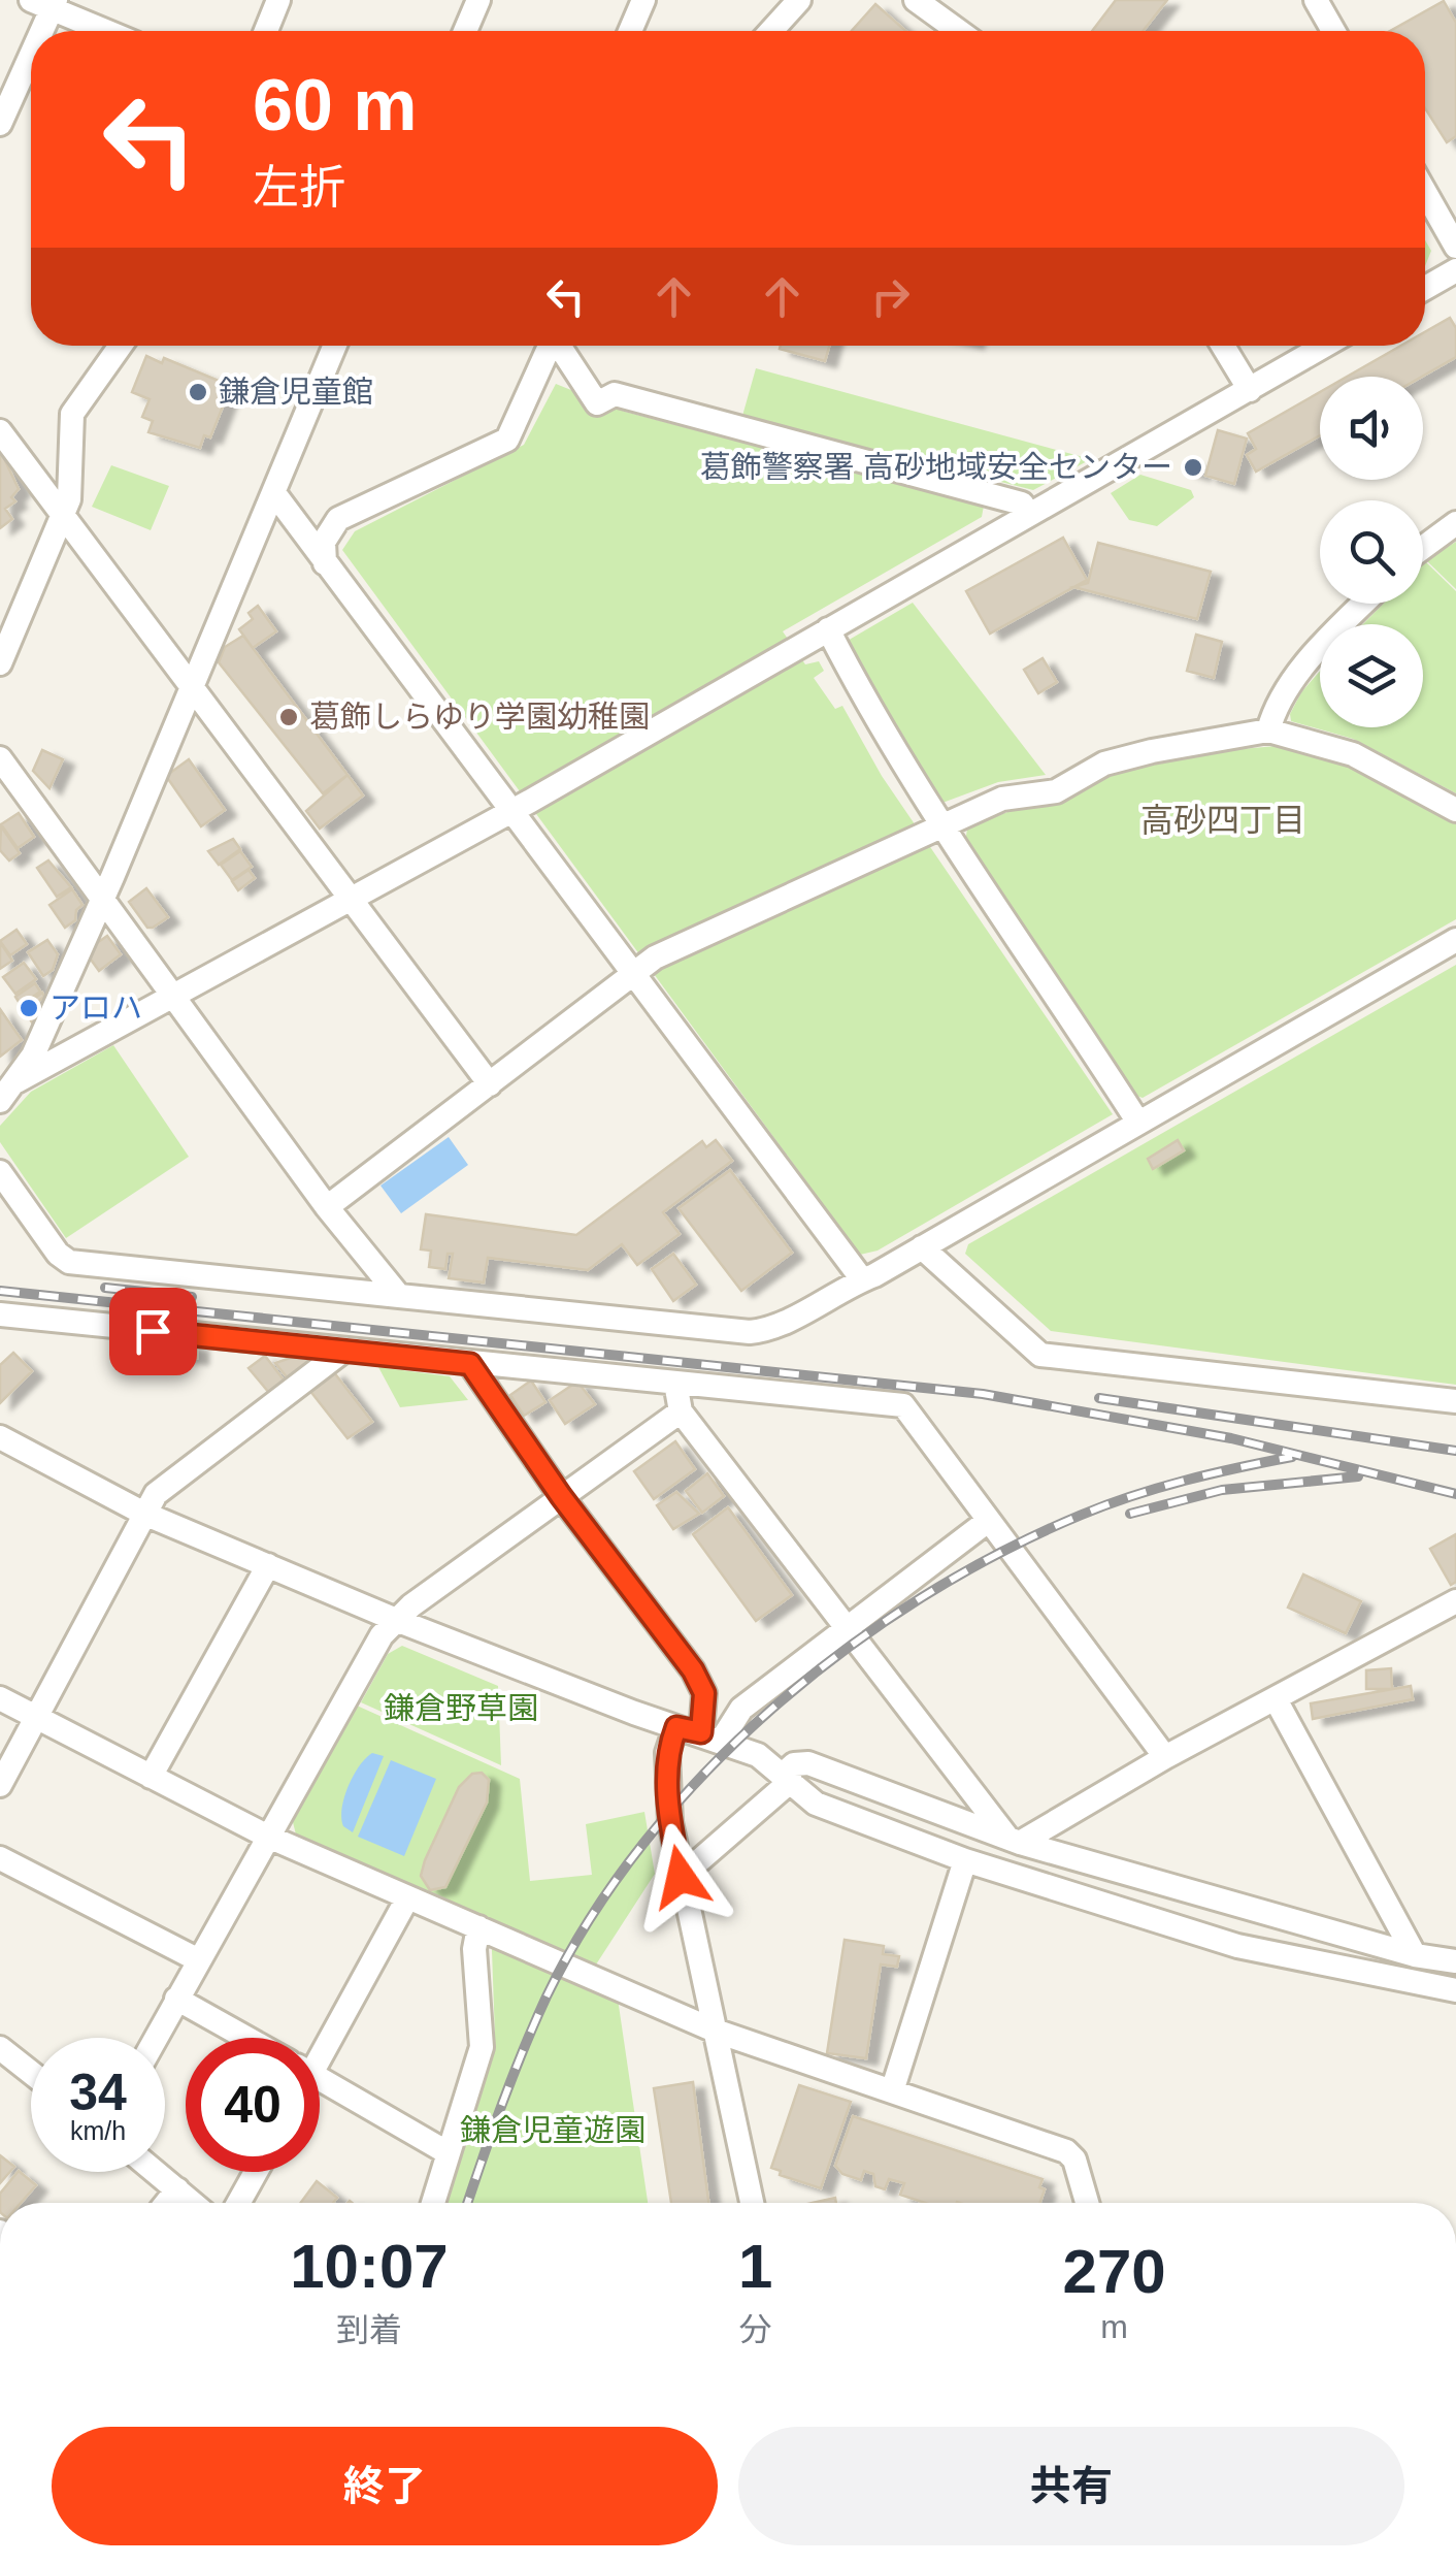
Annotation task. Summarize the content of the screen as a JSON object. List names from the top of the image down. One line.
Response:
{"districts":["高砂四丁目"],"parks":["鎌倉野草園","鎌倉児童遊園"],"places":["鎌倉児童館","葛飾警察署 高砂地域安全センター","葛飾しらゆり学園幼稚園","アロハ"],"page":{"turn":["60 m","左折"],"speed":"34 km/h","limit":"40","eta":["10:07","到着","1","分","270","m"],"buttons":["終了","共有"]}}
